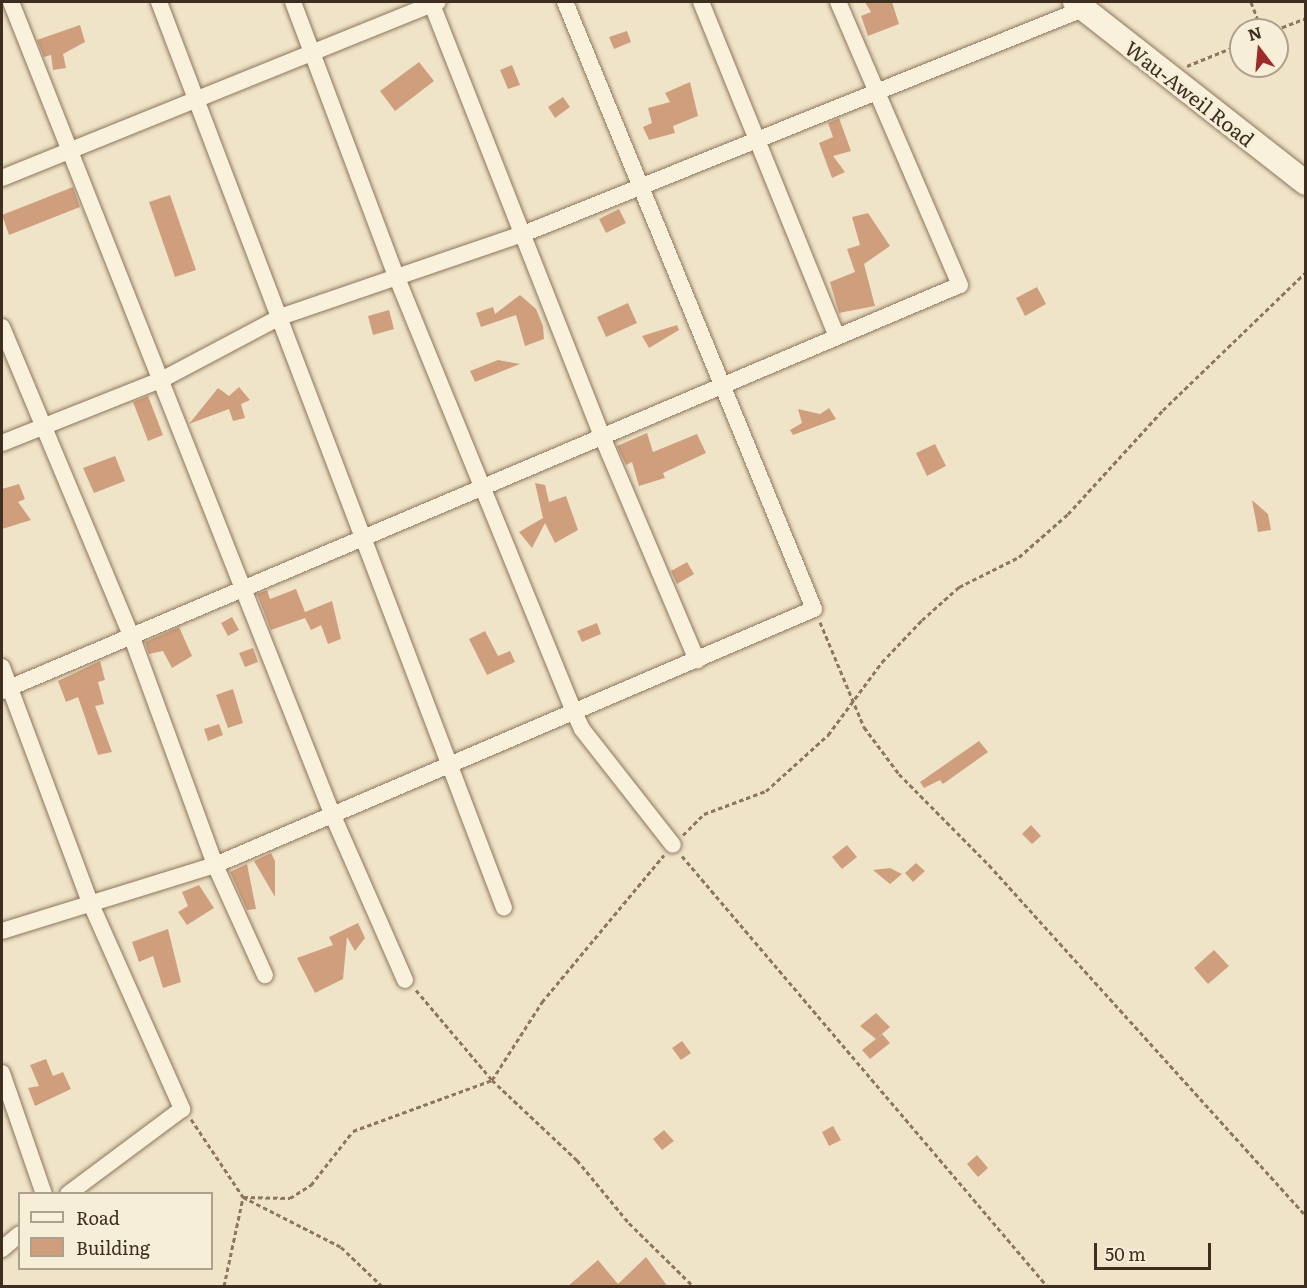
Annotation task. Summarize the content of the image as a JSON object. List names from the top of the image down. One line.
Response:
{"streets":{"street":["Wau-Aweil Road"]},"legend":["Road","Building"],"scale_bar":"50 m","north":"top"}
